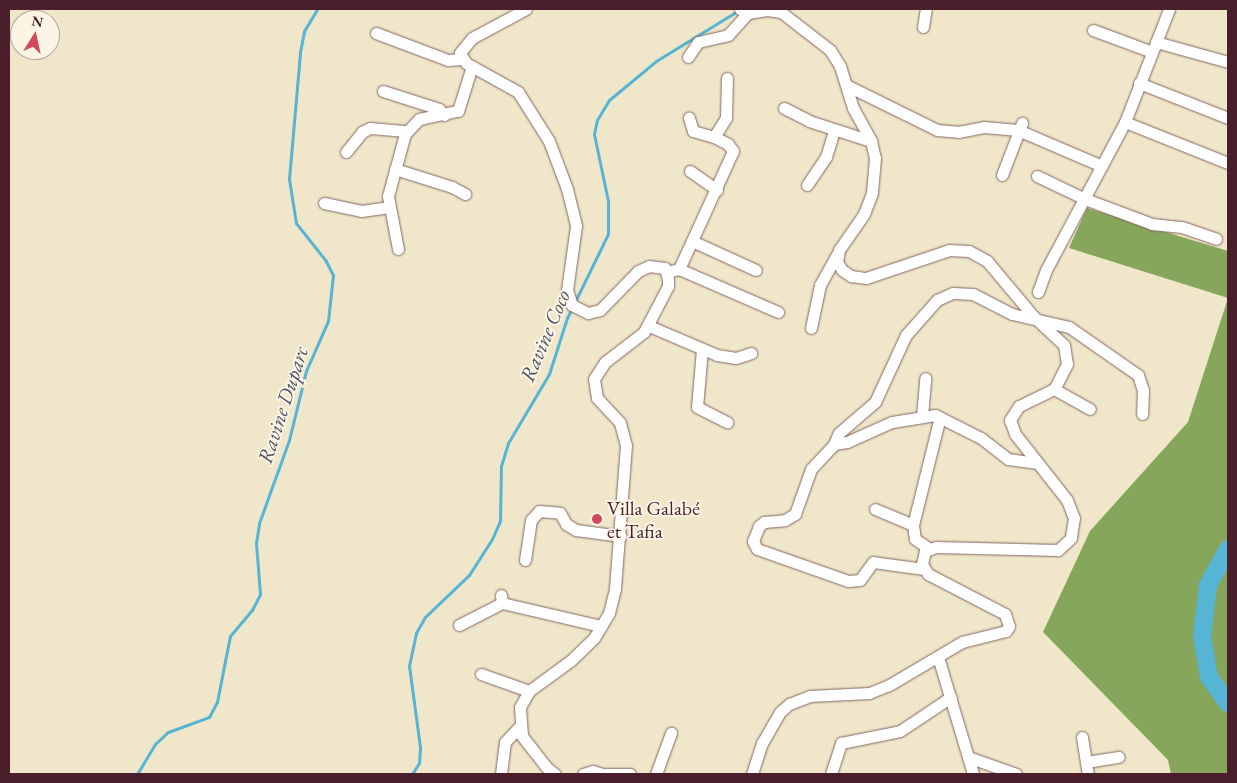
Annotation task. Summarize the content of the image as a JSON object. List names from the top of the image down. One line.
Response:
{"water":["Ravine Coco","Ravine Duparc"],"places":["Villa Galabé et Tafia"],"north":"top"}
